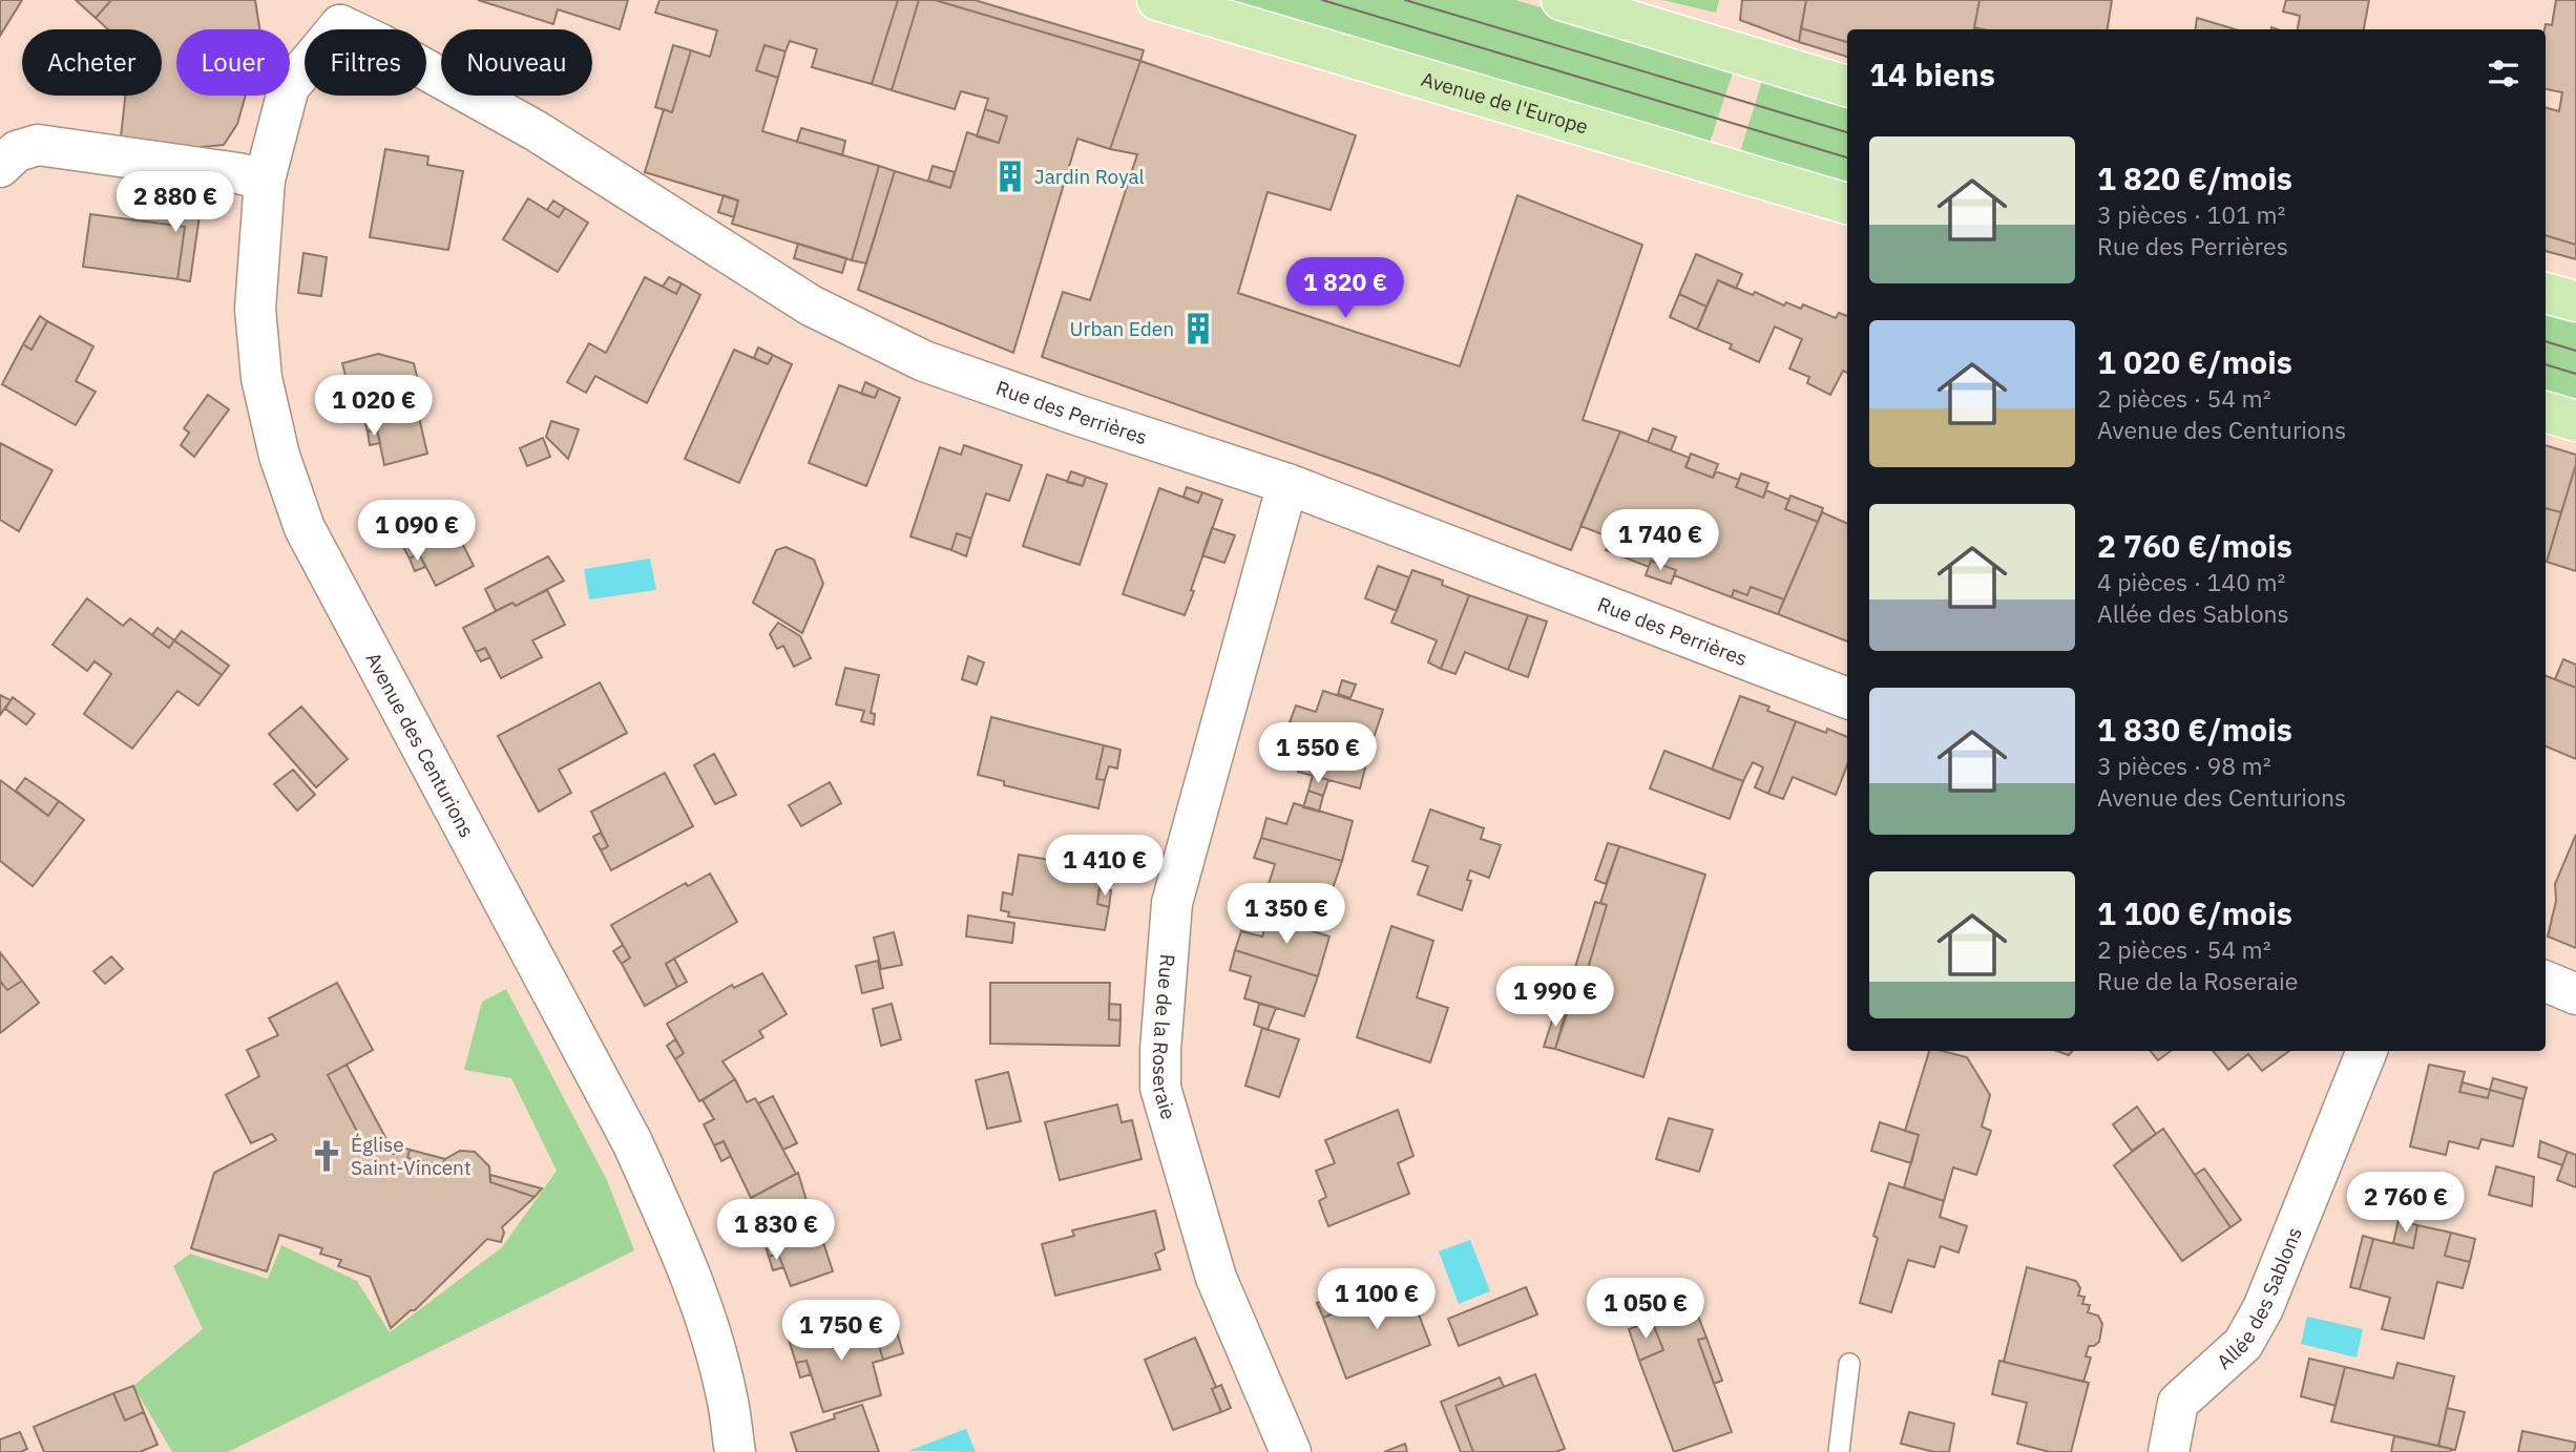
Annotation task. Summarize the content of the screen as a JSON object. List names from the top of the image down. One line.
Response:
{"streets":{"main road":["Avenue de l'Europe"],"street":["Rue des Perrières","Avenue des Centurions","Rue de la Roseraie","Allée des Sablons"]},"crossings":[["Rue des Perrières","Avenue des Centurions"],["Rue des Perrières","Rue de la Roseraie"]],"places":{"building":["Jardin Royal","Urban Eden"],"church":["Église Saint-Vincent"]},"page":{"chip":["Acheter","Louer","Filtres","Nouveau"],"heading":"14 biens","list":[{"name":"1 820 €/mois","note":"3 pièces · 101 m² · Rue des Perrières"},{"name":"1 020 €/mois","note":"2 pièces · 54 m² · Avenue des Centurions"},{"name":"2 760 €/mois","note":"4 pièces · 140 m² · Allée des Sablons"},{"name":"1 830 €/mois","note":"3 pièces · 98 m² · Avenue des Centurions"},{"name":"1 100 €/mois","note":"2 pièces · 54 m² · Rue de la Roseraie"}],"price":["2 880 €","1 820 €","1 020 €","1 090 €","1 740 €","1 550 €","1 410 €","1 350 €","1 990 €","2 760 €","1 830 €","1 100 €","1 050 €","1 750 €"]}}
